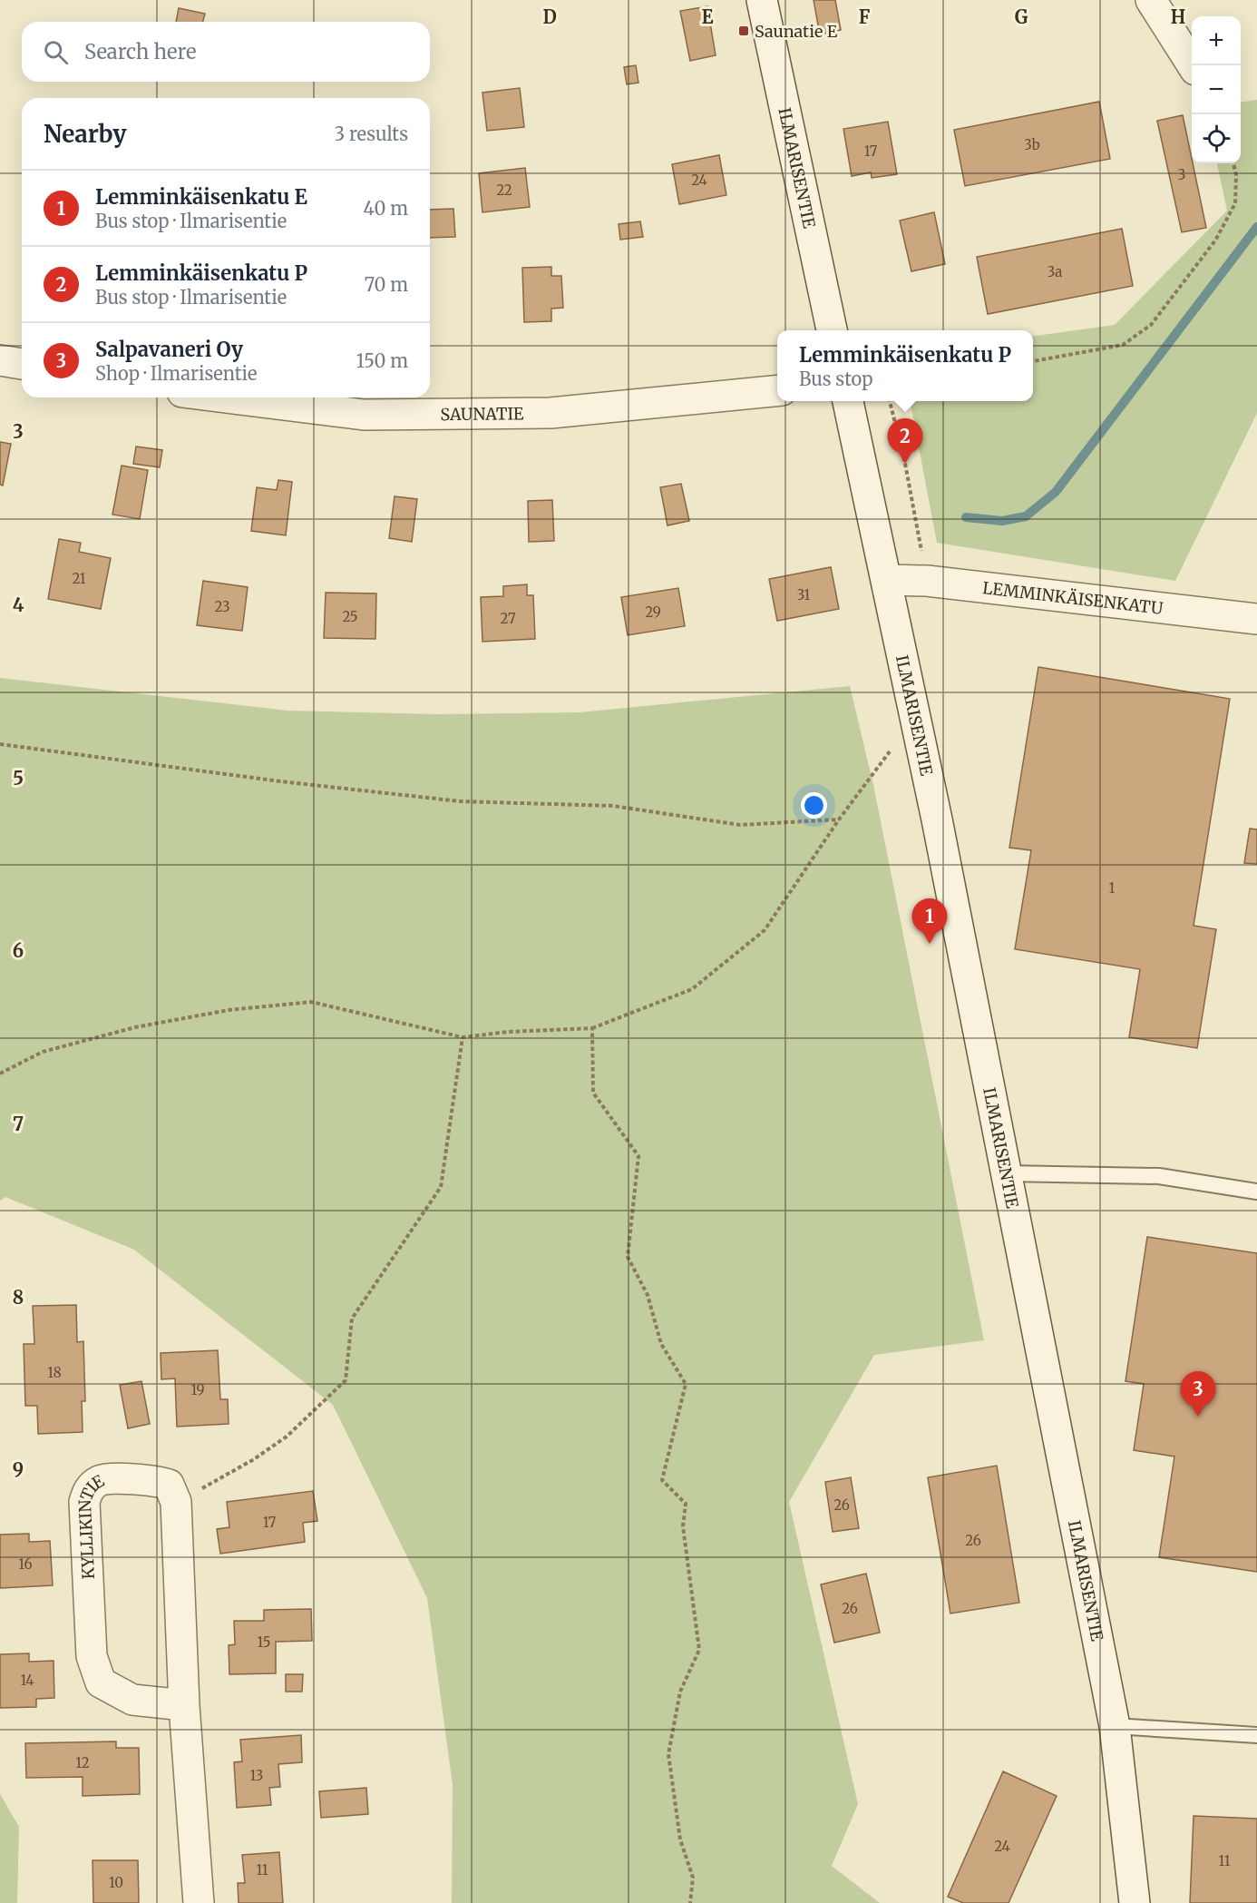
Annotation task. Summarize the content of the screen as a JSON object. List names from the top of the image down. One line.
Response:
{"streets":{"street":["ILMARISENTIE","SAUNATIE","LEMMINKÄISENKATU","KYLLIKINTIE"]},"crossings":[["ILMARISENTIE","LEMMINKÄISENKATU"]],"places":{"transit":["Saunatie E"]},"house_numbers":["3b","17","3","24","22","3a","21","31","23","29","25","27","1","18","19","26","17","26","16","26","15","14","12","13","24","11","11","10"],"page":{"map_buttons":["+","−"],"search":"Search here","heading":["Nearby","3 results"],"list":[{"mark":"1","name":"Lemminkäisenkatu E","note":"Bus stop · Ilmarisentie","value":"40 m"},{"mark":"2","name":"Lemminkäisenkatu P","note":"Bus stop · Ilmarisentie","value":"70 m"},{"mark":"3","name":"Salpavaneri Oy","note":"Shop · Ilmarisentie","value":"150 m"}],"popup":["Lemminkäisenkatu P","Bus stop"],"pins":["2","1","3"]},"grid":{"columns":["D","E","F","G","H"],"rows":["3","4","5","6","7","8","9"]}}
